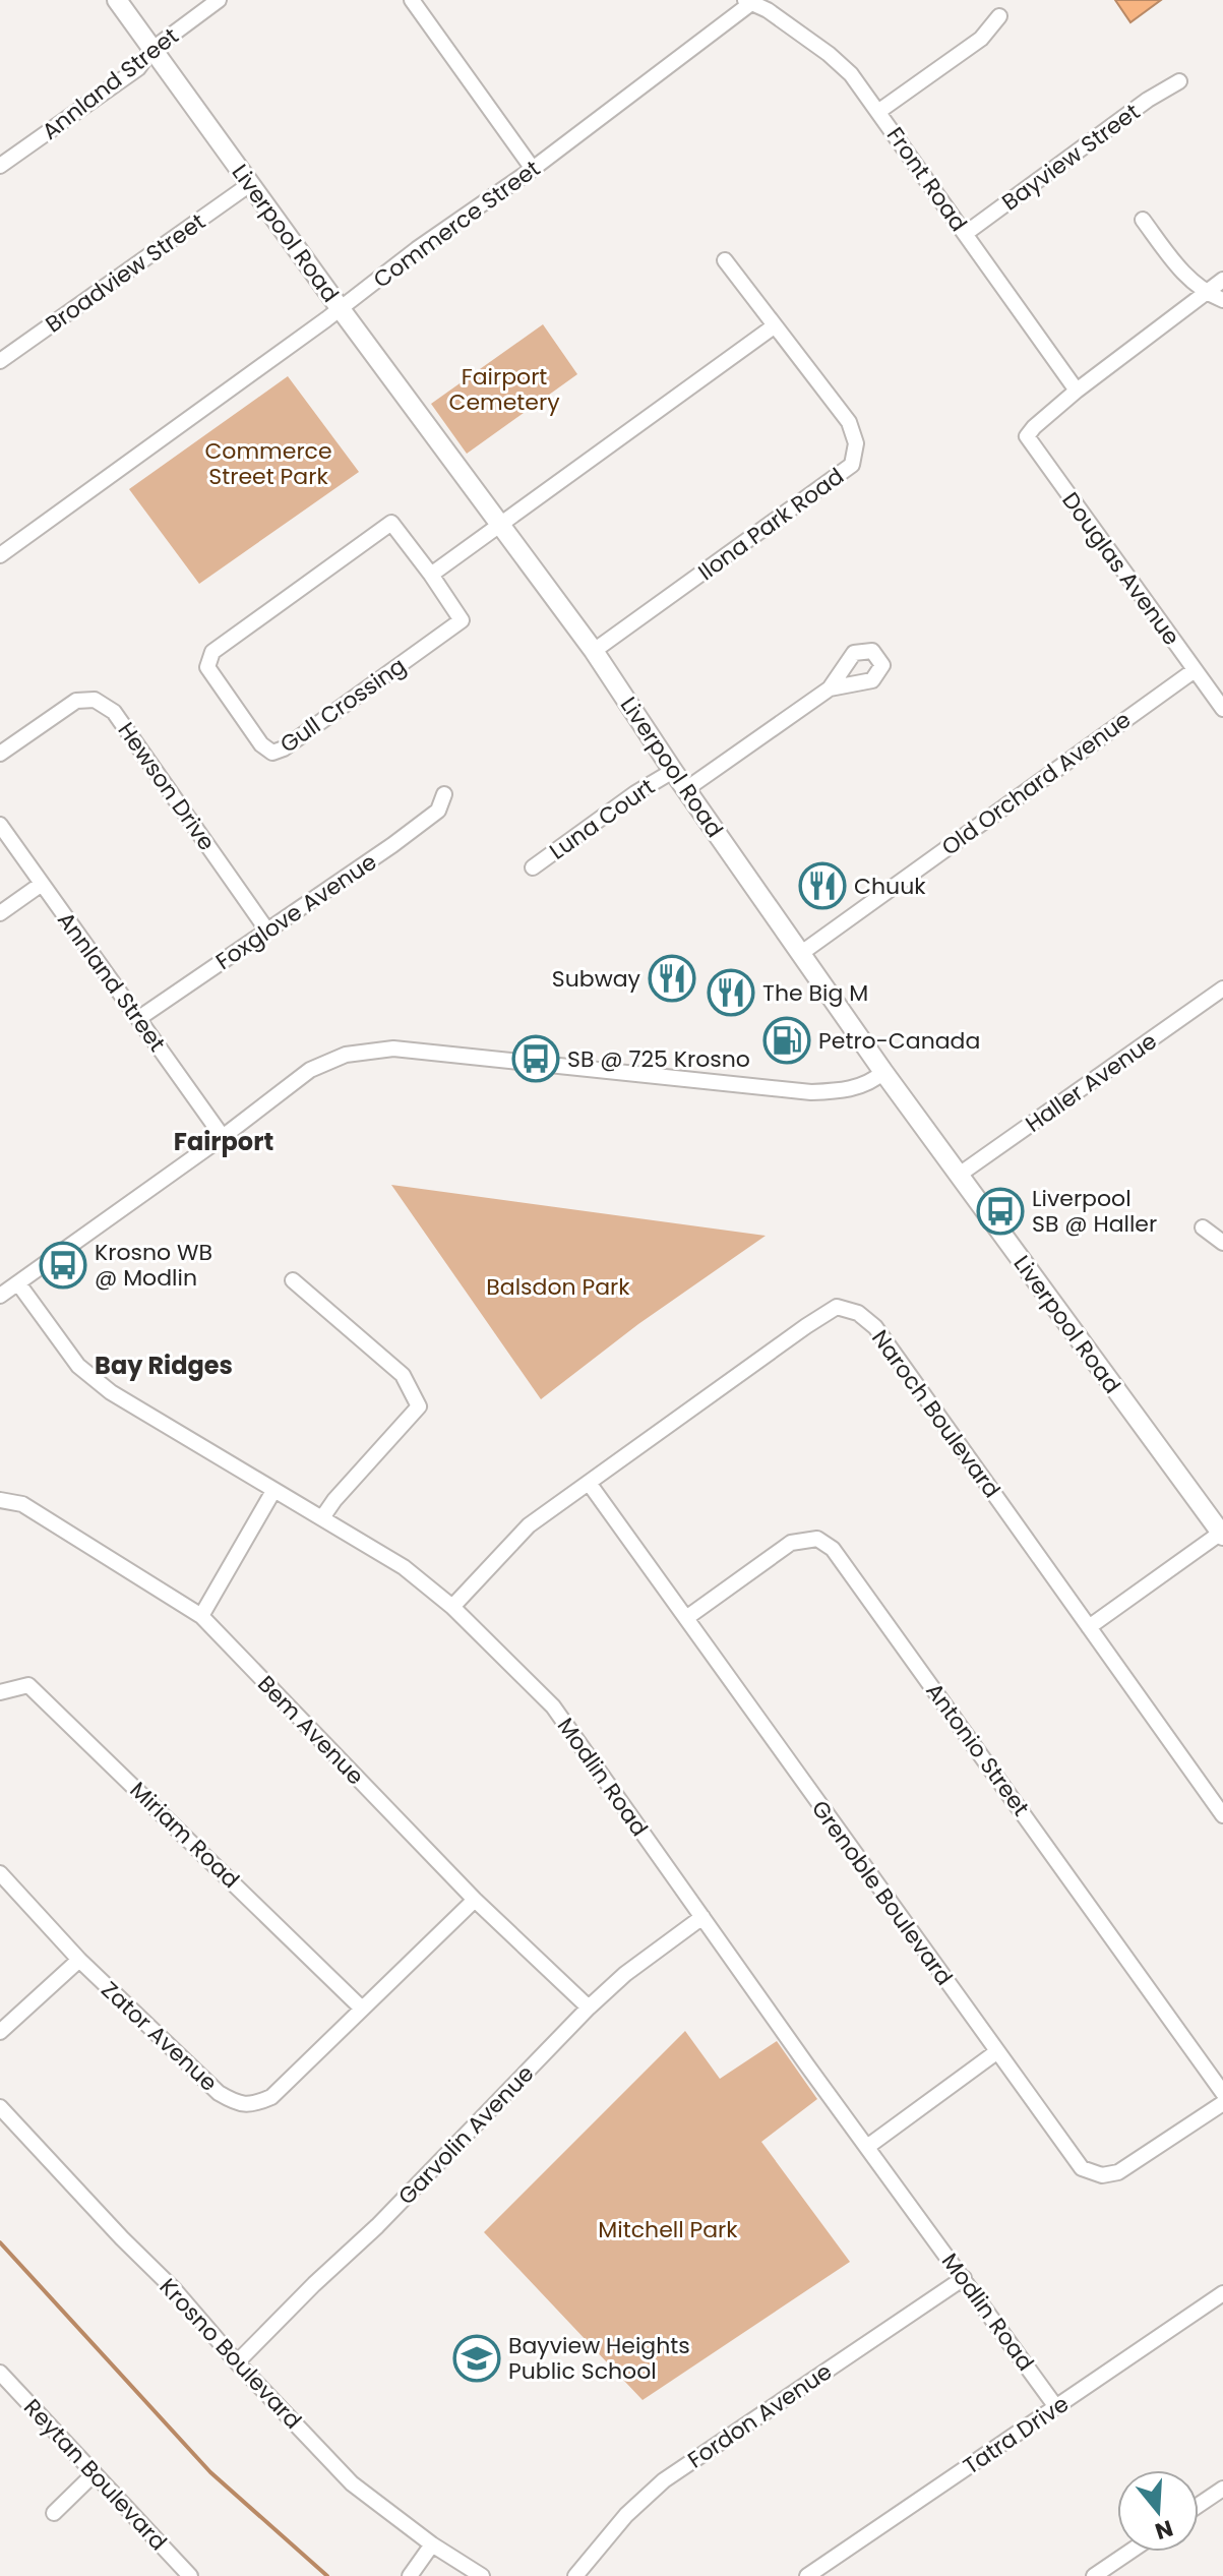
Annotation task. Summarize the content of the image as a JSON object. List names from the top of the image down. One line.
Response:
{"streets":{"street":["Annland Street","Bayview Street","Front Road","Commerce Street","Liverpool Road","Broadview Street","Ilona Park Road","Douglas Avenue","Gull Crossing","Old Orchard Avenue","Hewson Drive","Luna Court","Foxglove Avenue","Haller Avenue","Naroch Boulevard","Bem Avenue","Antonio Street","Modlin Road","Miriam Road","Grenoble Boulevard","Zator Avenue","Garvolin Avenue","Krosno Boulevard","Fordon Avenue","Tatra Drive","Reytan Boulevard"]},"crossings":[["Annland Street","Liverpool Road"],["Annland Street","Foxglove Avenue"],["Bayview Street","Front Road"],["Front Road","Commerce Street"],["Front Road","Douglas Avenue"],["Commerce Street","Liverpool Road"],["Liverpool Road","Broadview Street"],["Liverpool Road","Ilona Park Road"],["Liverpool Road","Old Orchard Avenue"],["Liverpool Road","Luna Court"],["Liverpool Road","Haller Avenue"],["Douglas Avenue","Old Orchard Avenue"],["Hewson Drive","Foxglove Avenue"],["Naroch Boulevard","Modlin Road"],["Naroch Boulevard","Grenoble Boulevard"],["Bem Avenue","Zator Avenue"],["Bem Avenue","Garvolin Avenue"],["Antonio Street","Grenoble Boulevard"],["Modlin Road","Garvolin Avenue"],["Modlin Road","Fordon Avenue"],["Modlin Road","Tatra Drive"],["Miriam Road","Zator Avenue"],["Garvolin Avenue","Krosno Boulevard"]],"districts":["Fairport","Bay Ridges"],"parks":["Fairport Cemetery","Commerce Street Park","Balsdon Park","Mitchell Park"],"places":{"restaurant":["Chuuk","Subway","The Big M"],"fuel station":["Petro-Canada"],"bus stop":["SB @ 725 Krosno","Liverpool SB @ Haller","Krosno WB @ Modlin"],"school or university":["Bayview Heights Public School"]},"north":"bottom"}
